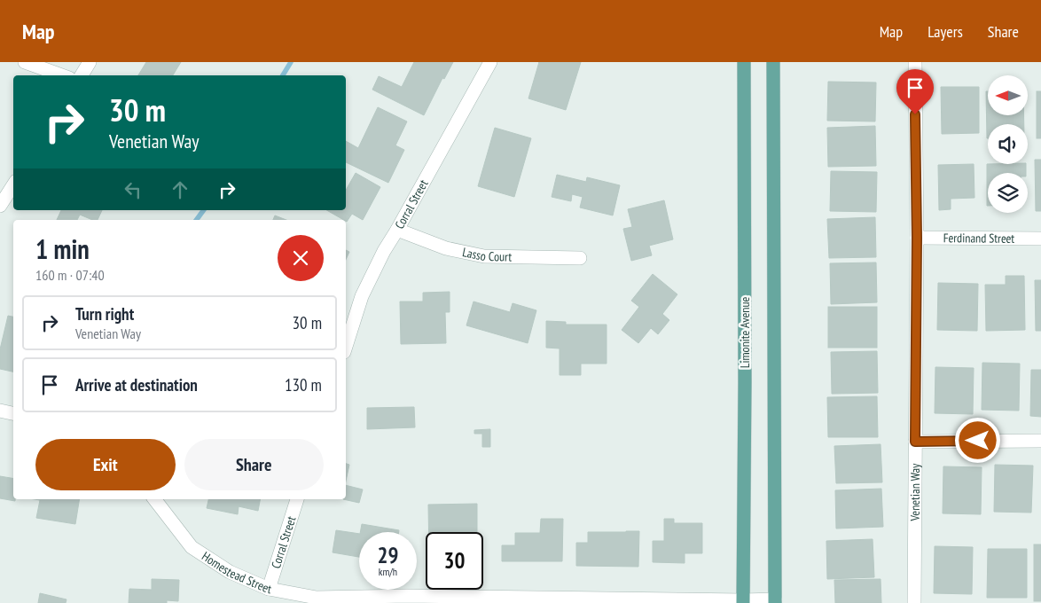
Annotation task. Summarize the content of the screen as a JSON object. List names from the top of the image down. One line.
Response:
{"streets":{"main road":["Limonite Avenue"],"street":["Corral Street","Ferdinand Street","Lasso Court","Venetian Way","Homestead Street"]},"crossings":[["Corral Street","Lasso Court"],["Corral Street","Homestead Street"],["Ferdinand Street","Venetian Way"],["Limonite Avenue","Homestead Street"]],"north":"left","page":{"header":"Map","nav":["Map","Layers","Share"],"turn":["30 m","Venetian Way"],"heading":["1 min","160 m · 07:40"],"list":[{"name":"Turn right","note":"Venetian Way","value":"30 m"},{"name":"Arrive at destination","value":"130 m"}],"buttons":["Exit","Share"],"speed":"29 km/h","limit":"30"}}
